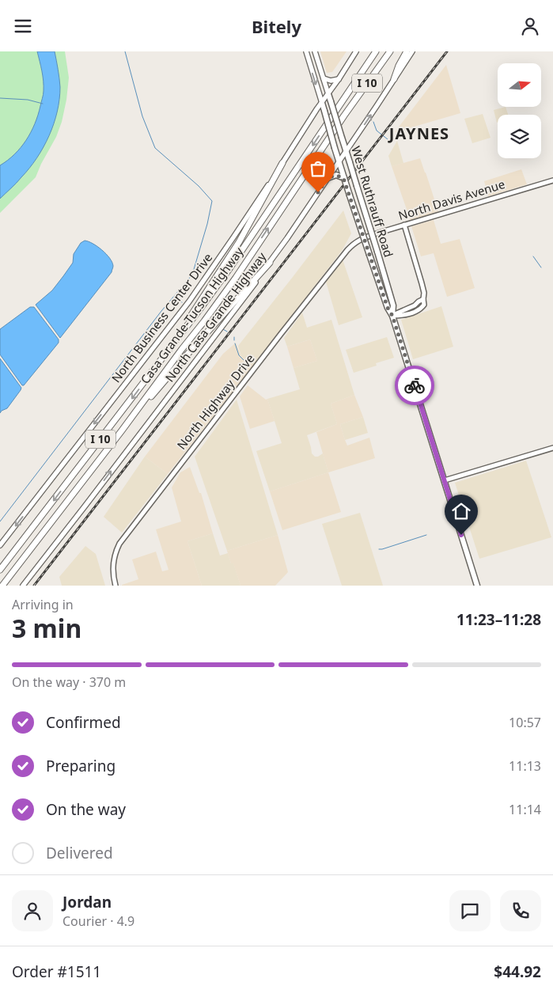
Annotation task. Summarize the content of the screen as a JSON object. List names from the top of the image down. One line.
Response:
{"streets":{"highway":["I 10","Casa Grande-Tucson Highway"],"main road":["West Ruthrauff Road","North Casa Grande Highway","North Business Center Drive"],"street":["North Davis Avenue","North Highway Drive"]},"crossings":[["North Davis Avenue","North Highway Drive"],["West Ruthrauff Road","North Casa Grande Highway"],["West Ruthrauff Road","North Business Center Drive"]],"one_way":["North Casa Grande Highway","North Business Center Drive"],"districts":["JAYNES"],"north":"right","page":{"header":"Bitely","heading":["3 min","Arriving in","11:23–11:28"],"panel":["Jordan","Courier · 4.9","Order #1511","$44.92"],"bar":"On the way · 370 m","list":[["Confirmed","10:57"],["Preparing","11:13"],["On the way","11:14"],"Delivered"]}}
